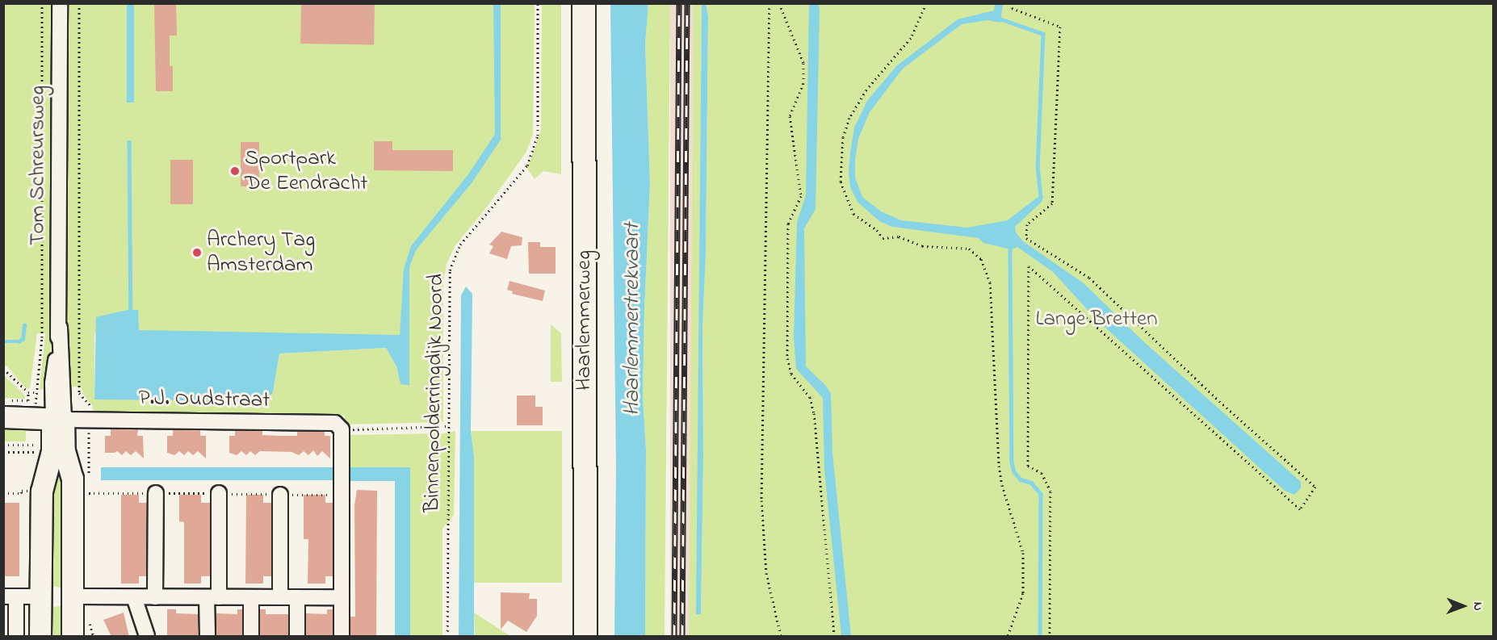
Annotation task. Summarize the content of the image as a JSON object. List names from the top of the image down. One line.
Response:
{"streets":{"main road":["Haarlemmerweg"],"street":["Tom Schreursweg","P.J. Oudstraat"],"path":["Binnenpolderringdijk Noord"]},"crossings":[["Tom Schreursweg","P.J. Oudstraat"]],"water":["Haarlemmertrekvaart"],"parks":["Lange Bretten"],"places":["Sportpark De Eendracht","Archery Tag Amsterdam"],"north":"right"}
